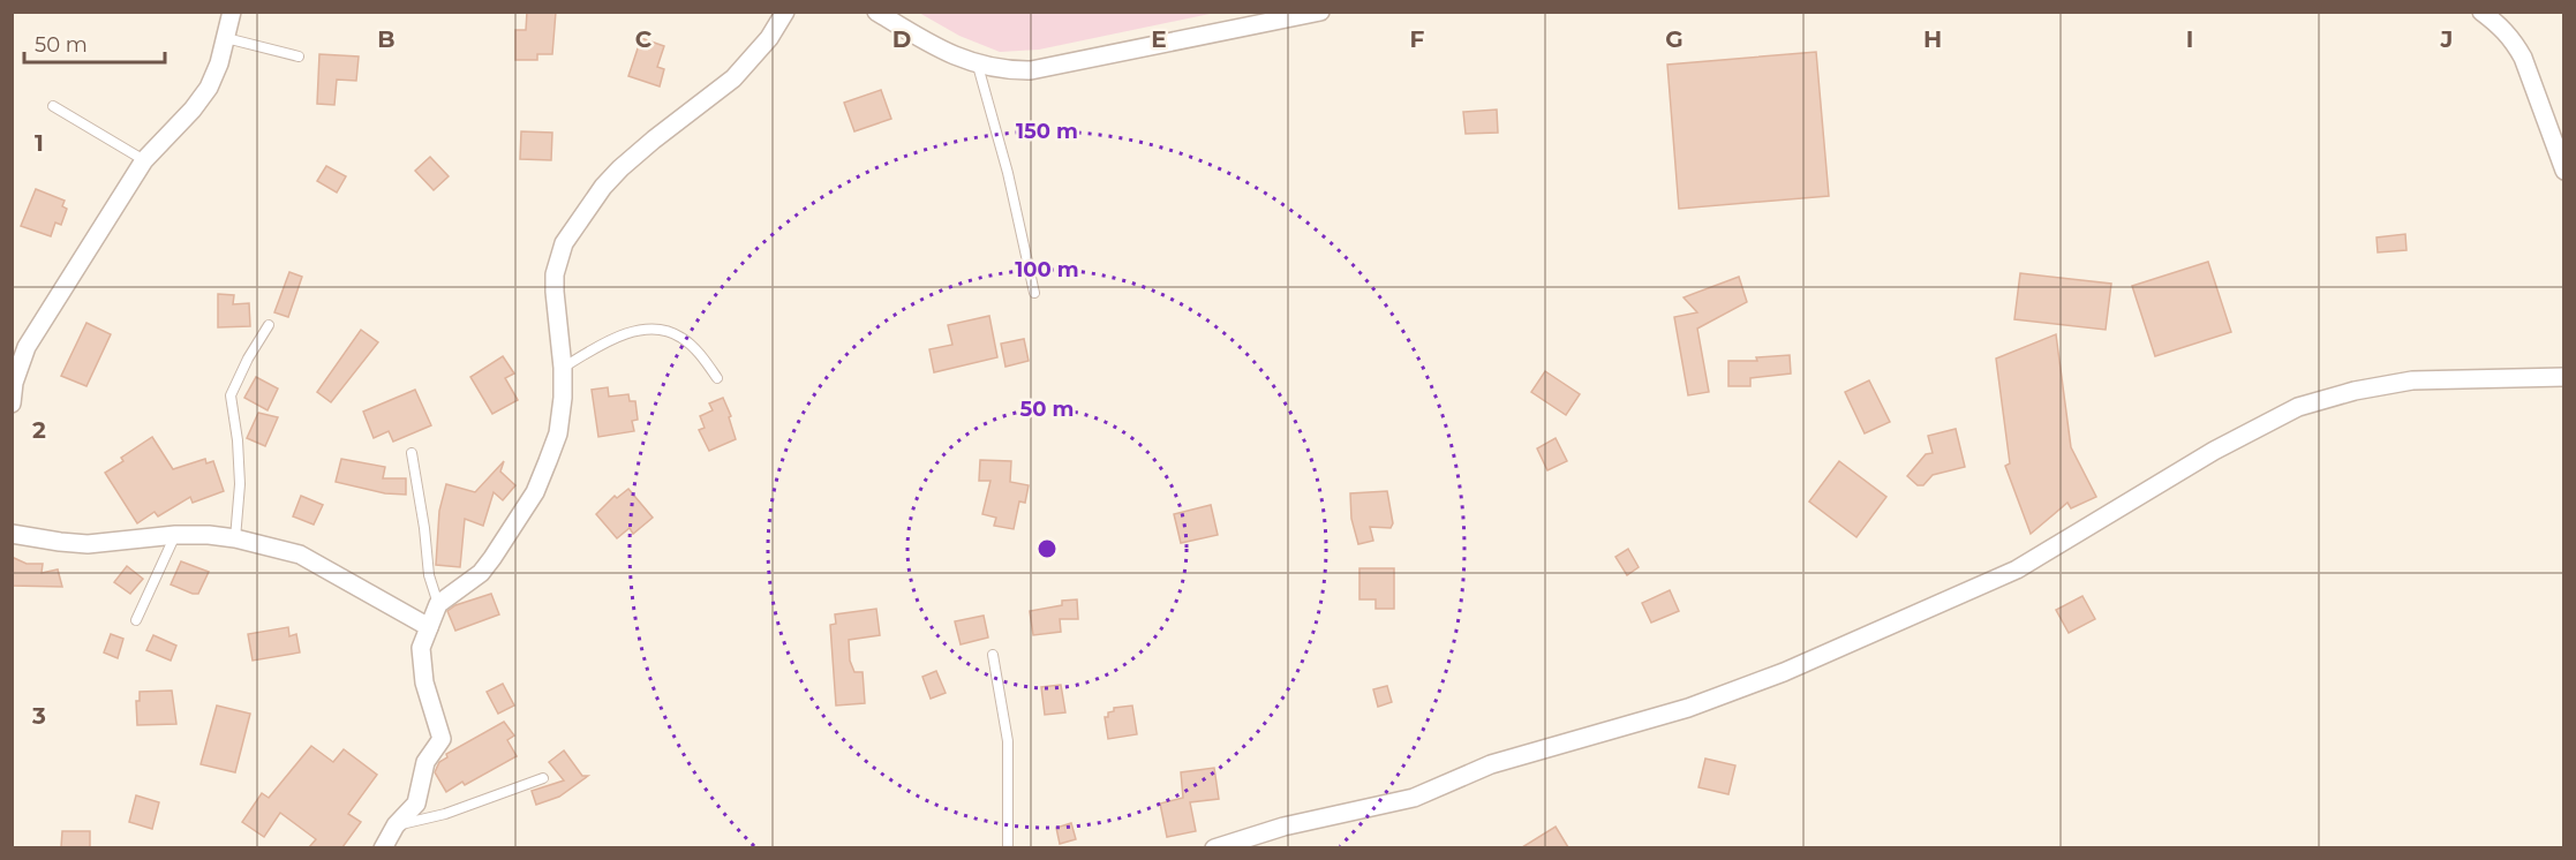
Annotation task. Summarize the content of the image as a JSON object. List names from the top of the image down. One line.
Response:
{"scale_bar":"50 m","grid":{"columns":["B","C","D","E","F","G","H","I","J"],"rows":["1","2","3"]},"rings":["150 m","100 m","50 m"]}
